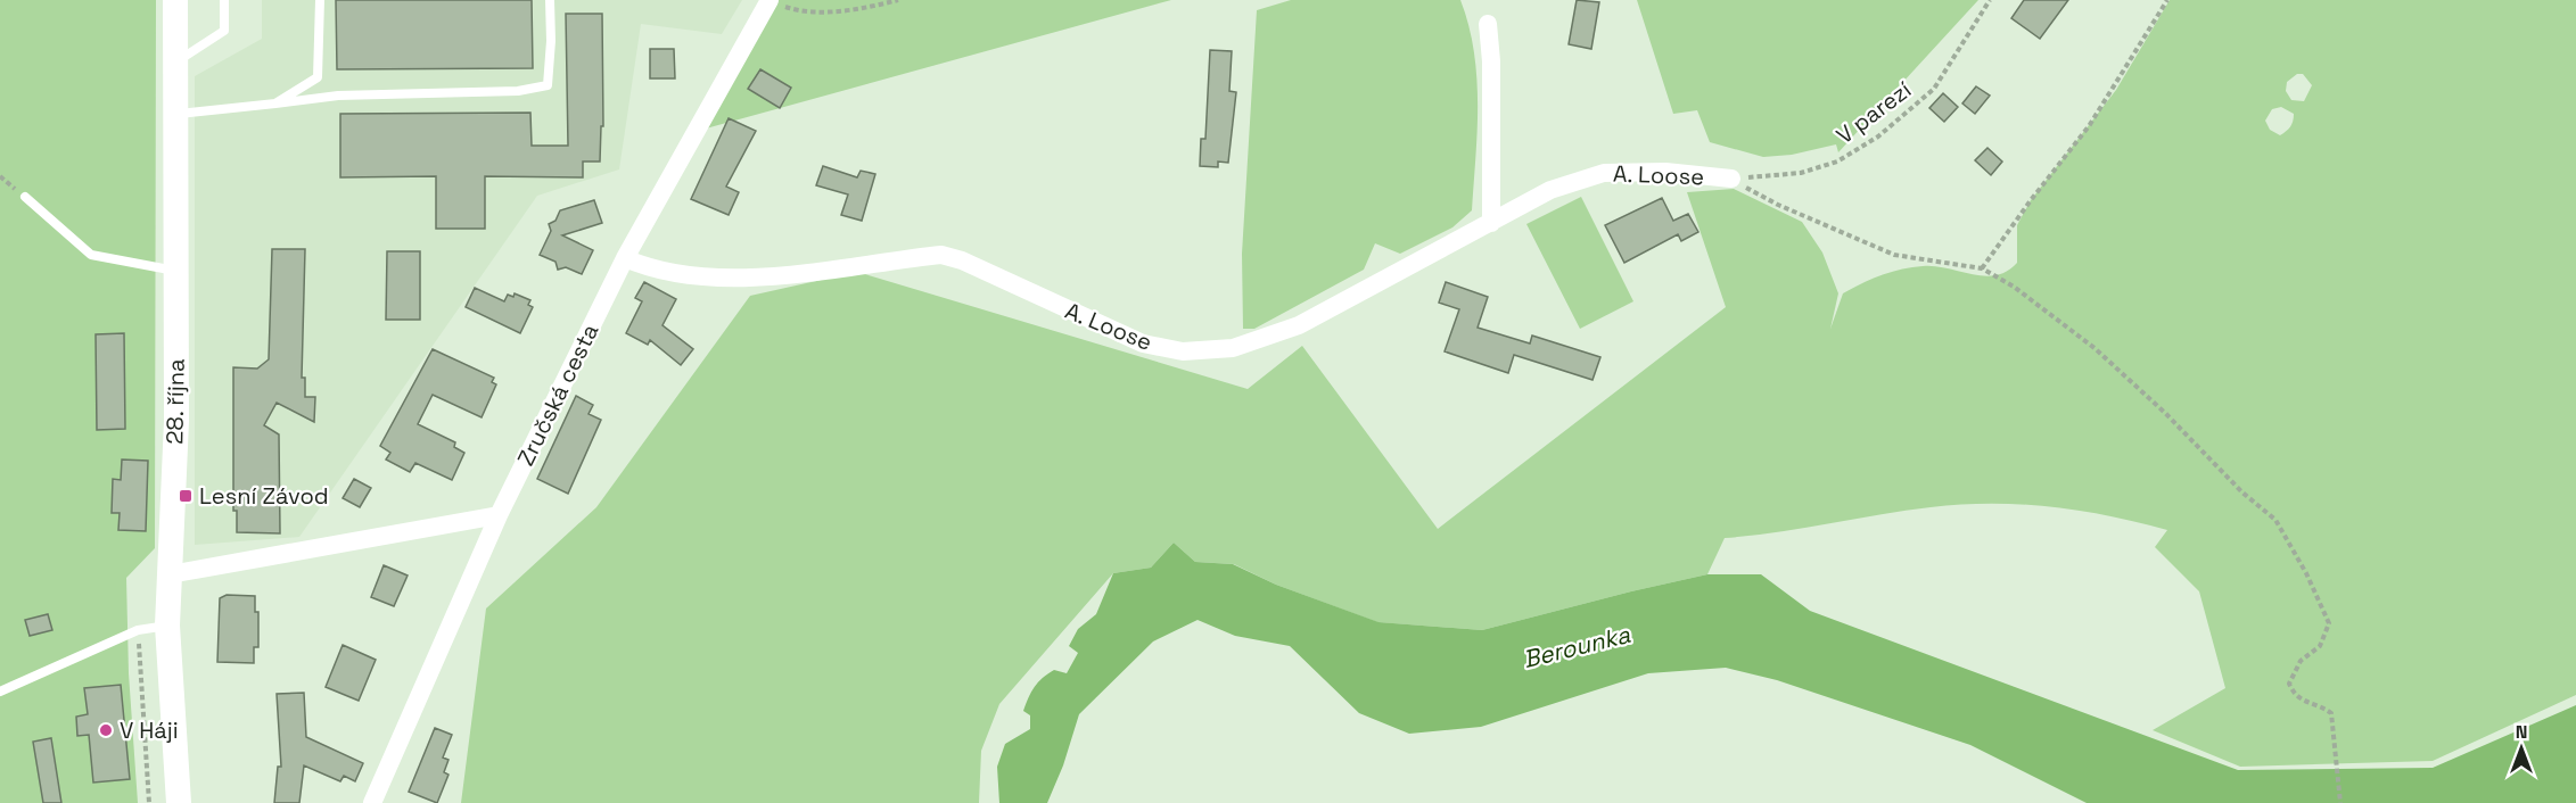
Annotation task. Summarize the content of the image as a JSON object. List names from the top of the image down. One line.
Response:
{"streets":{"main road":["28. října"],"street":["A. Loose","Zručská cesta"],"path":["V parezí"]},"crossings":[["V parezí","A. Loose"],["A. Loose","Zručská cesta"]],"water":["Berounka"],"places":{"transit":["Lesní Závod"],"other":["V Háji"]},"north":"top"}
